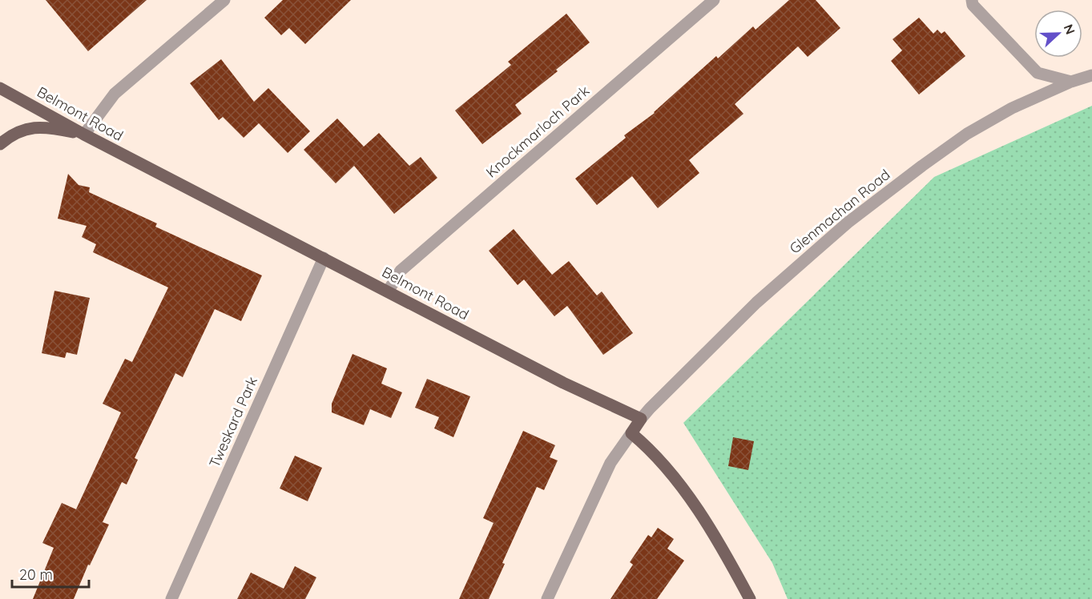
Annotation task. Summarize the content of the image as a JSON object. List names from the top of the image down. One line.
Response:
{"streets":{"main road":["Belmont Road"],"street":["Knockmarloch Park","Glenmachan Road","Tweskard Park"]},"crossings":[["Belmont Road","Knockmarloch Park"],["Belmont Road","Glenmachan Road"],["Belmont Road","Tweskard Park"]],"scale_bar":"20 m","north":"right"}
